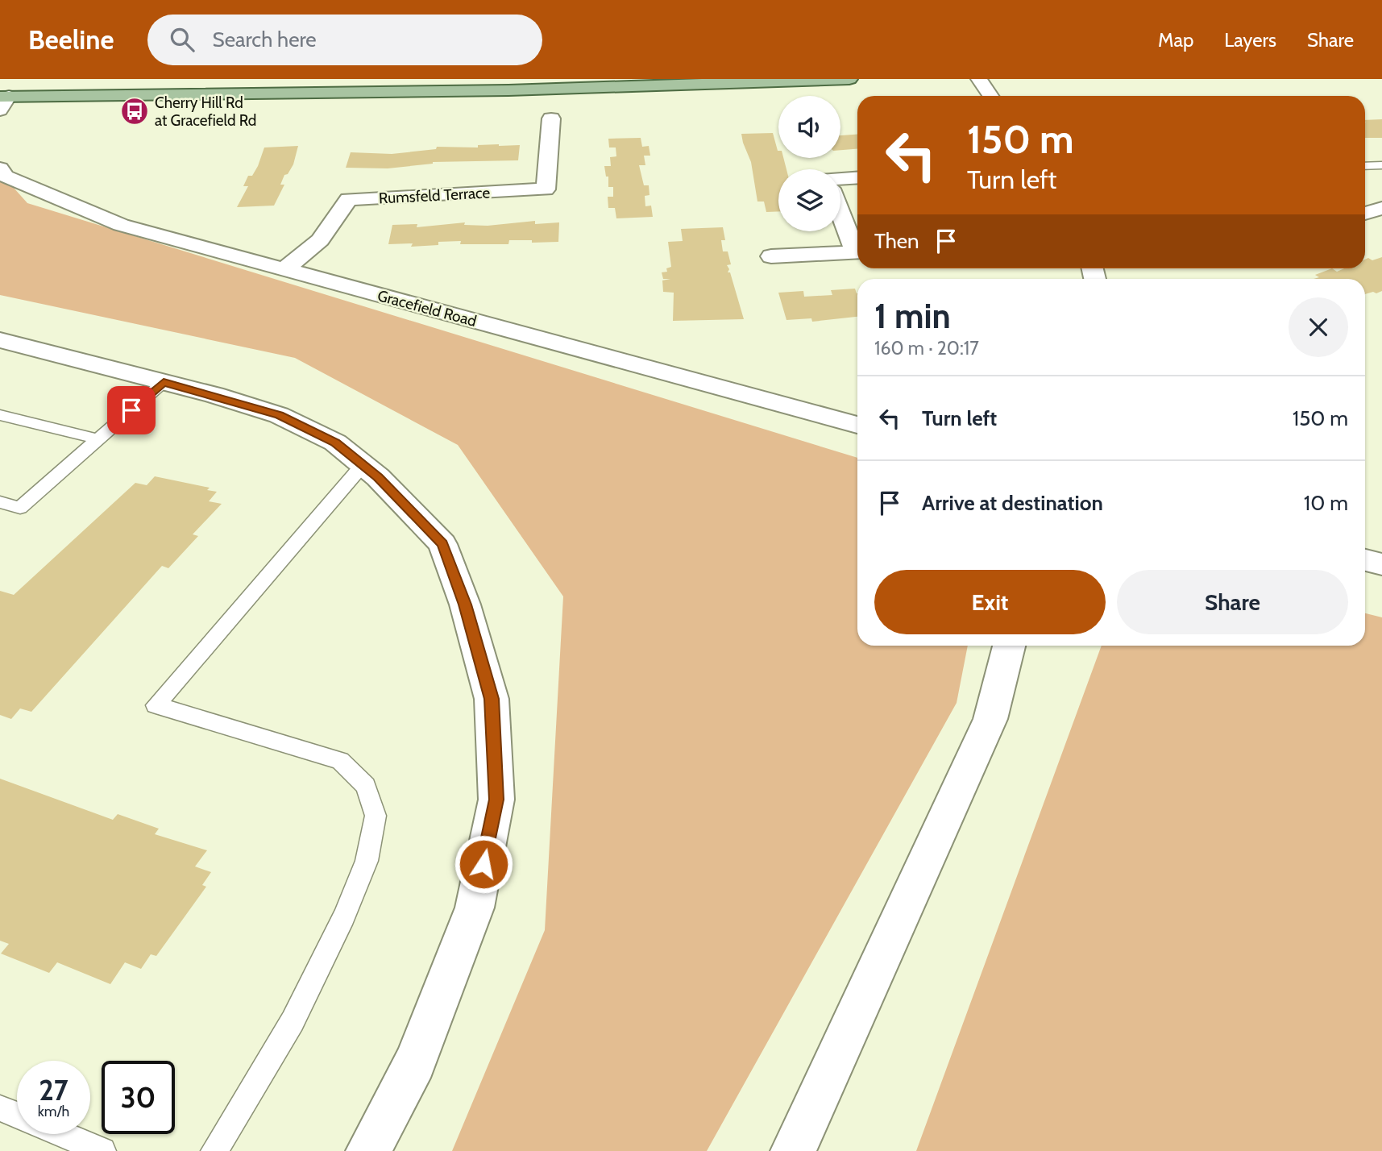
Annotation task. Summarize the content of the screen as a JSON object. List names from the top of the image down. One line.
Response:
{"streets":{"street":["Rumsfeld Terrace","Gracefield Road"]},"crossings":[["Rumsfeld Terrace","Gracefield Road"]],"places":{"bus stop":["Cherry Hill Rd at Gracefield Rd"]},"page":{"header":"Beeline","search":"Search here","nav":["Map","Layers","Share"],"turn":["150 m","Turn left"],"then":"Then","heading":["1 min","160 m · 20:17"],"list":[{"name":"Turn left","value":"150 m"},{"name":"Arrive at destination","value":"10 m"}],"buttons":["Exit","Share"],"speed":"27 km/h","limit":"30"}}
